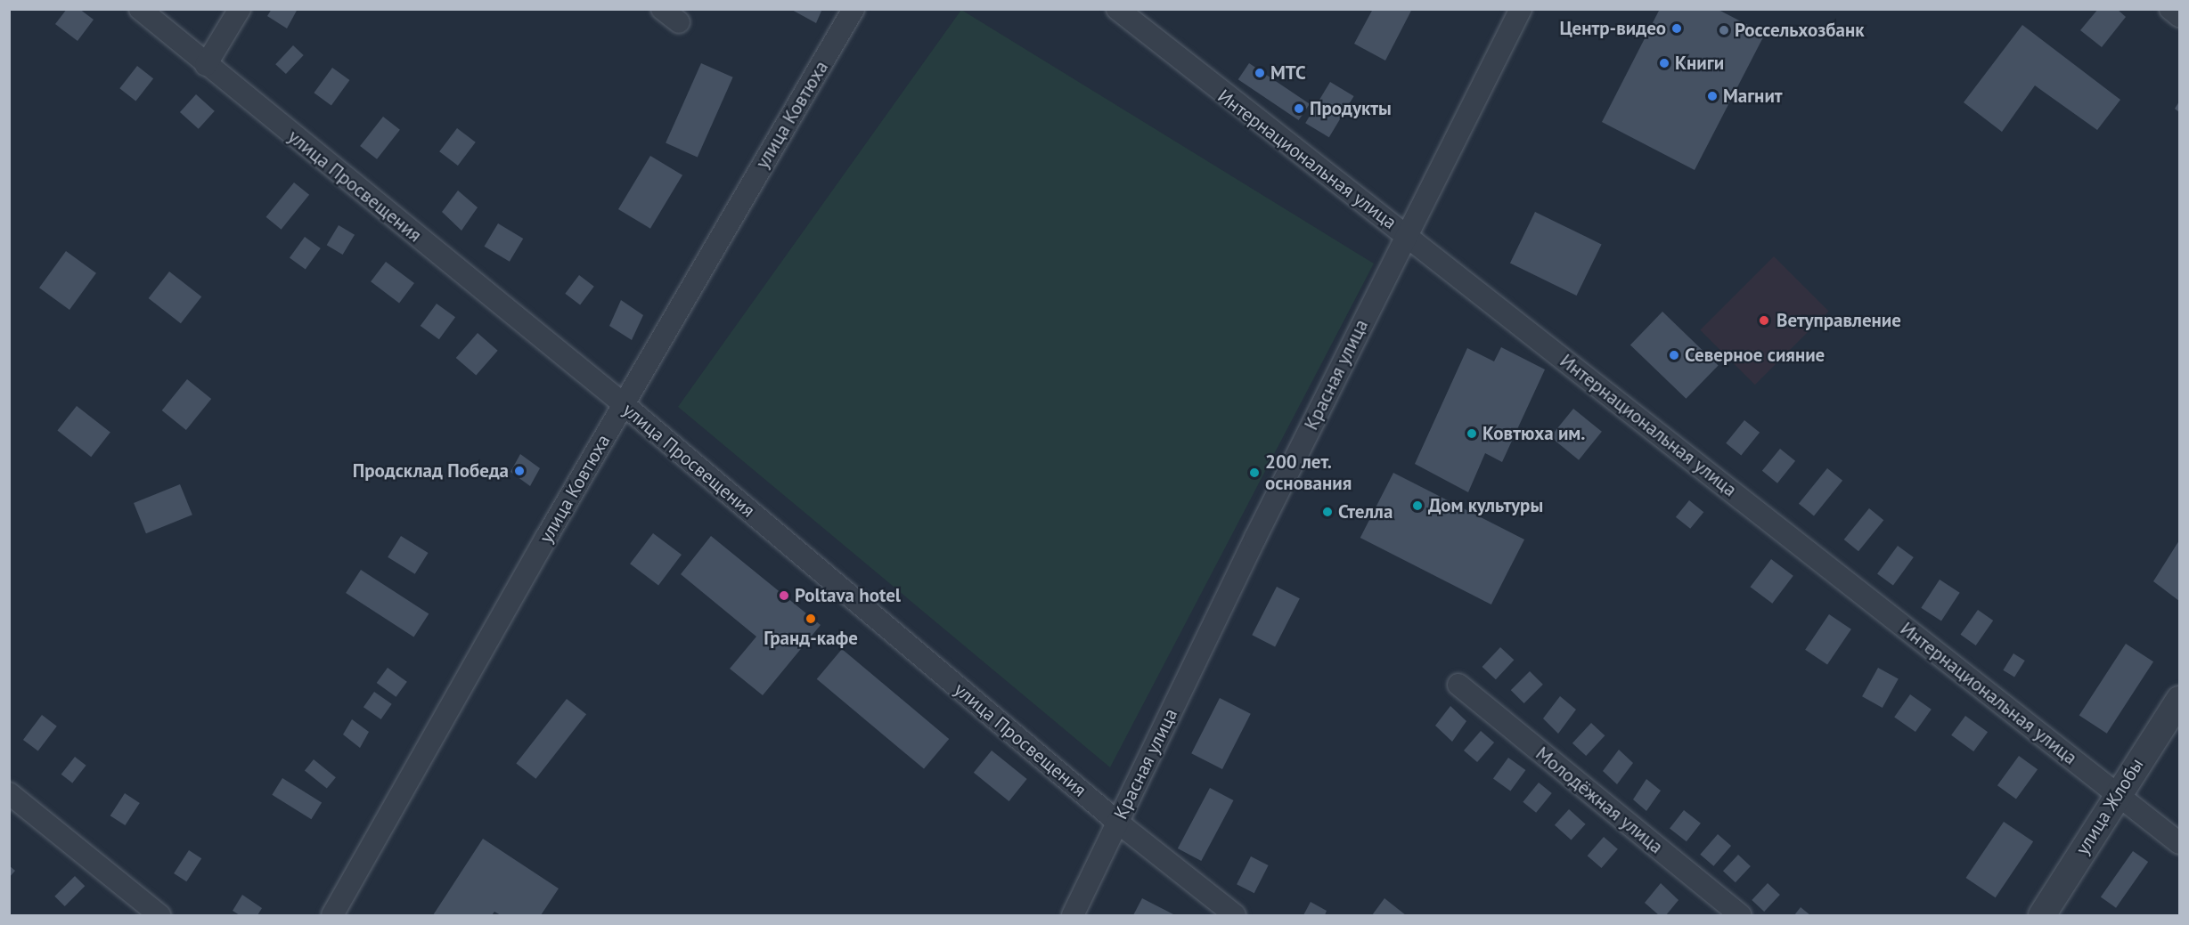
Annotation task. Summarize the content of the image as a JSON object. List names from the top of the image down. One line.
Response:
{"streets":{"street":["улица Ковтюха","Интернациональная улица","улица Просвещения","Красная улица","Молодёжная улица","улица Жлобы"]},"crossings":[["улица Ковтюха","улица Просвещения"],["Интернациональная улица","Красная улица"],["Интернациональная улица","улица Жлобы"],["улица Просвещения","Красная улица"]],"places":["Центр-видео","Россельхозбанк","Книги","МТС","Магнит","Продукты","Ветуправление","Северное сияние","Ковтюха им.","Продсклад Победа","200 лет. основания","Дом культуры","Стелла","Poltava hotel","Гранд-кафе"]}
